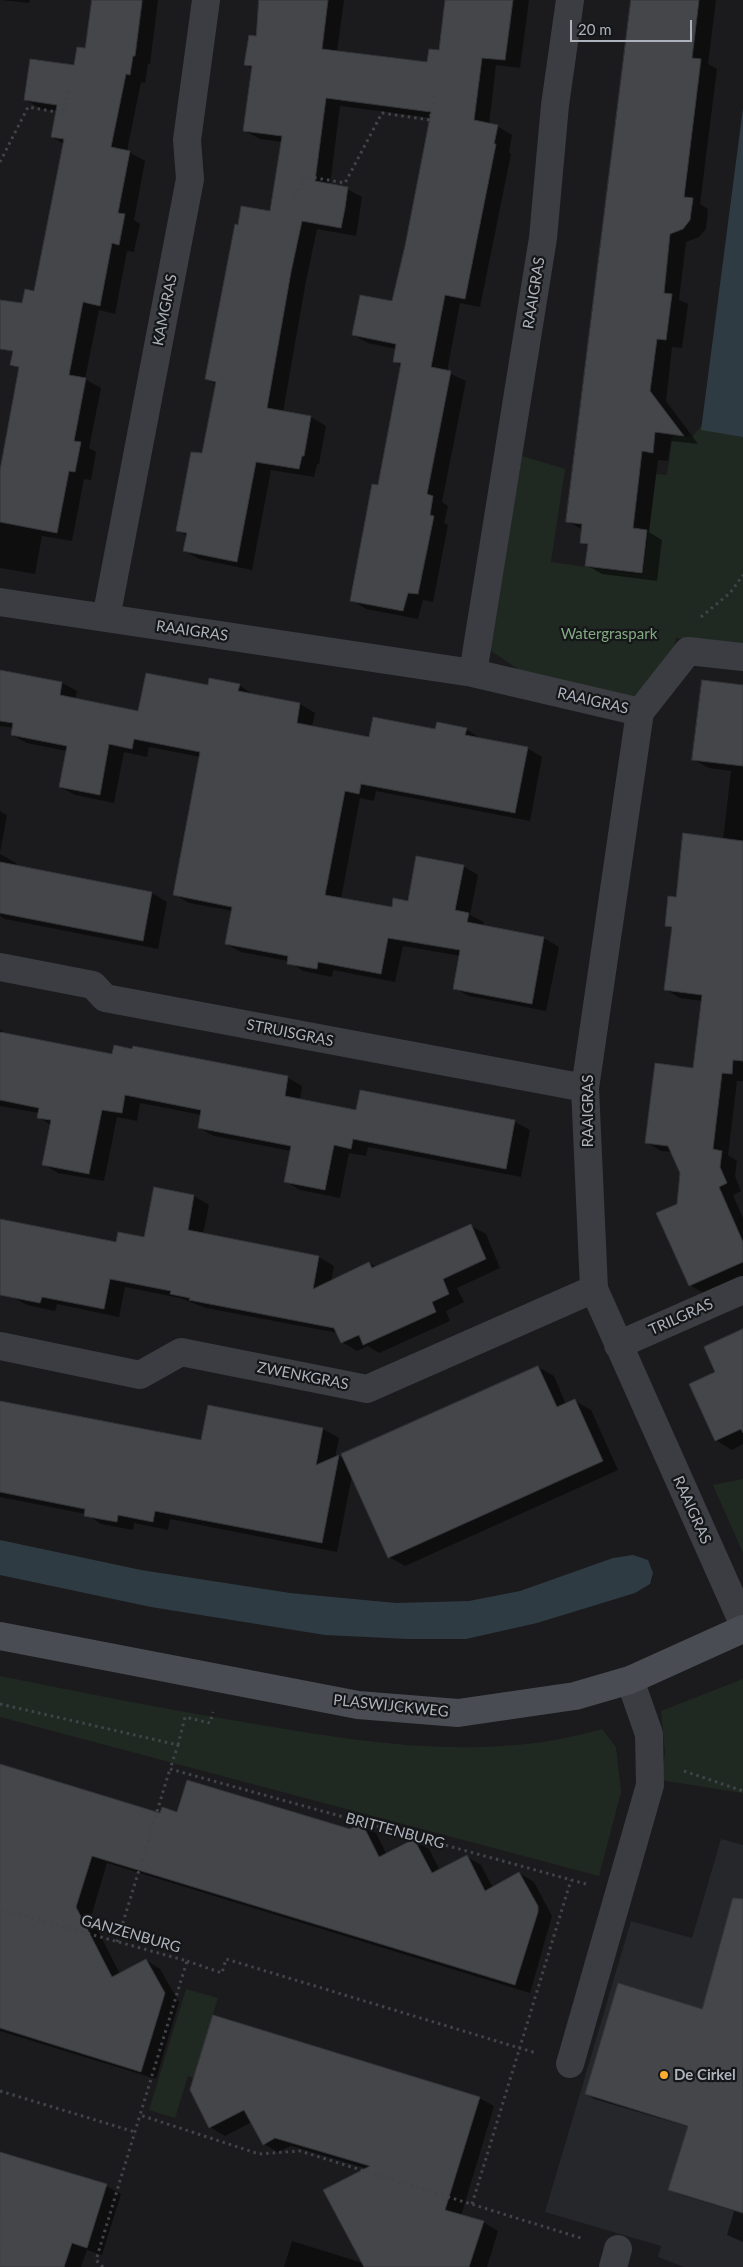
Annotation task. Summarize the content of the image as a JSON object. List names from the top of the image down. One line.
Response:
{"streets":{"street":["RAAIGRAS","KAMGRAS","STRUISGRAS","TRILGRAS","ZWENKGRAS","PLASWIJCKWEG"],"path":["BRITTENBURG","GANZENBURG"]},"crossings":[["RAAIGRAS","KAMGRAS"],["RAAIGRAS","STRUISGRAS"],["RAAIGRAS","TRILGRAS"],["RAAIGRAS","ZWENKGRAS"]],"parks":["Watergraspark"],"places":["De Cirkel"],"scale_bar":"20 m"}
